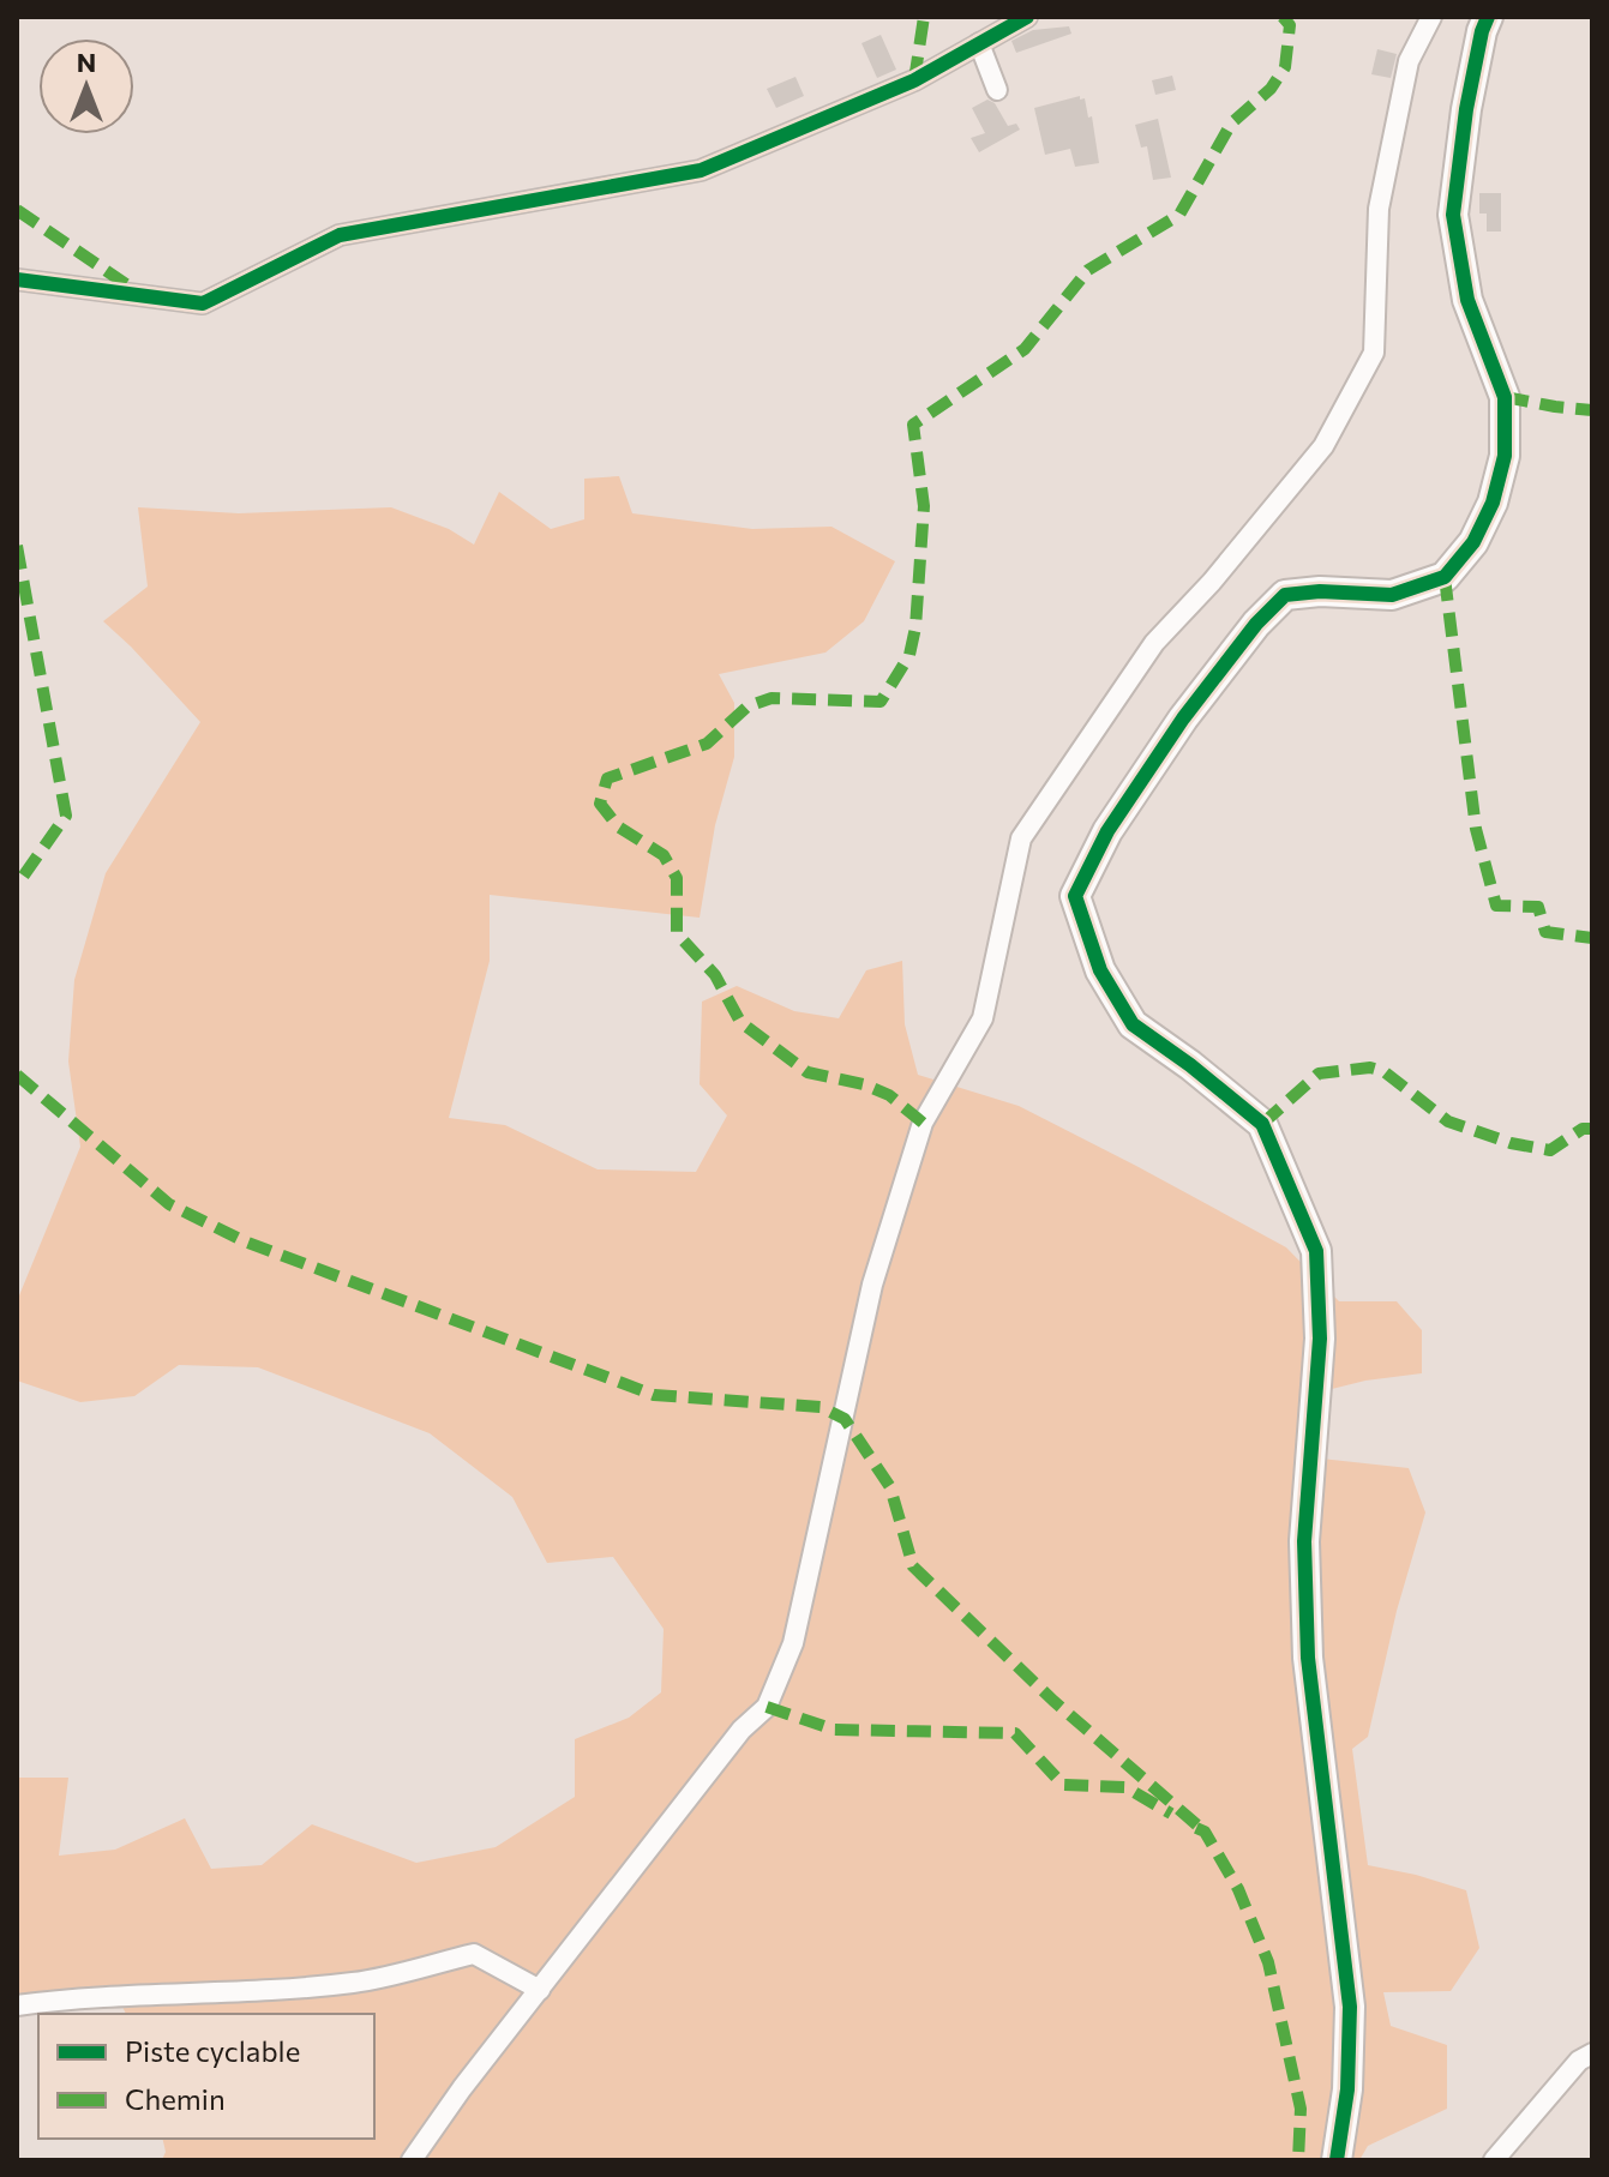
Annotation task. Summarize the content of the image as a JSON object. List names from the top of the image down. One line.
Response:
{"legend":["Piste cyclable","Chemin"],"north":"top"}
